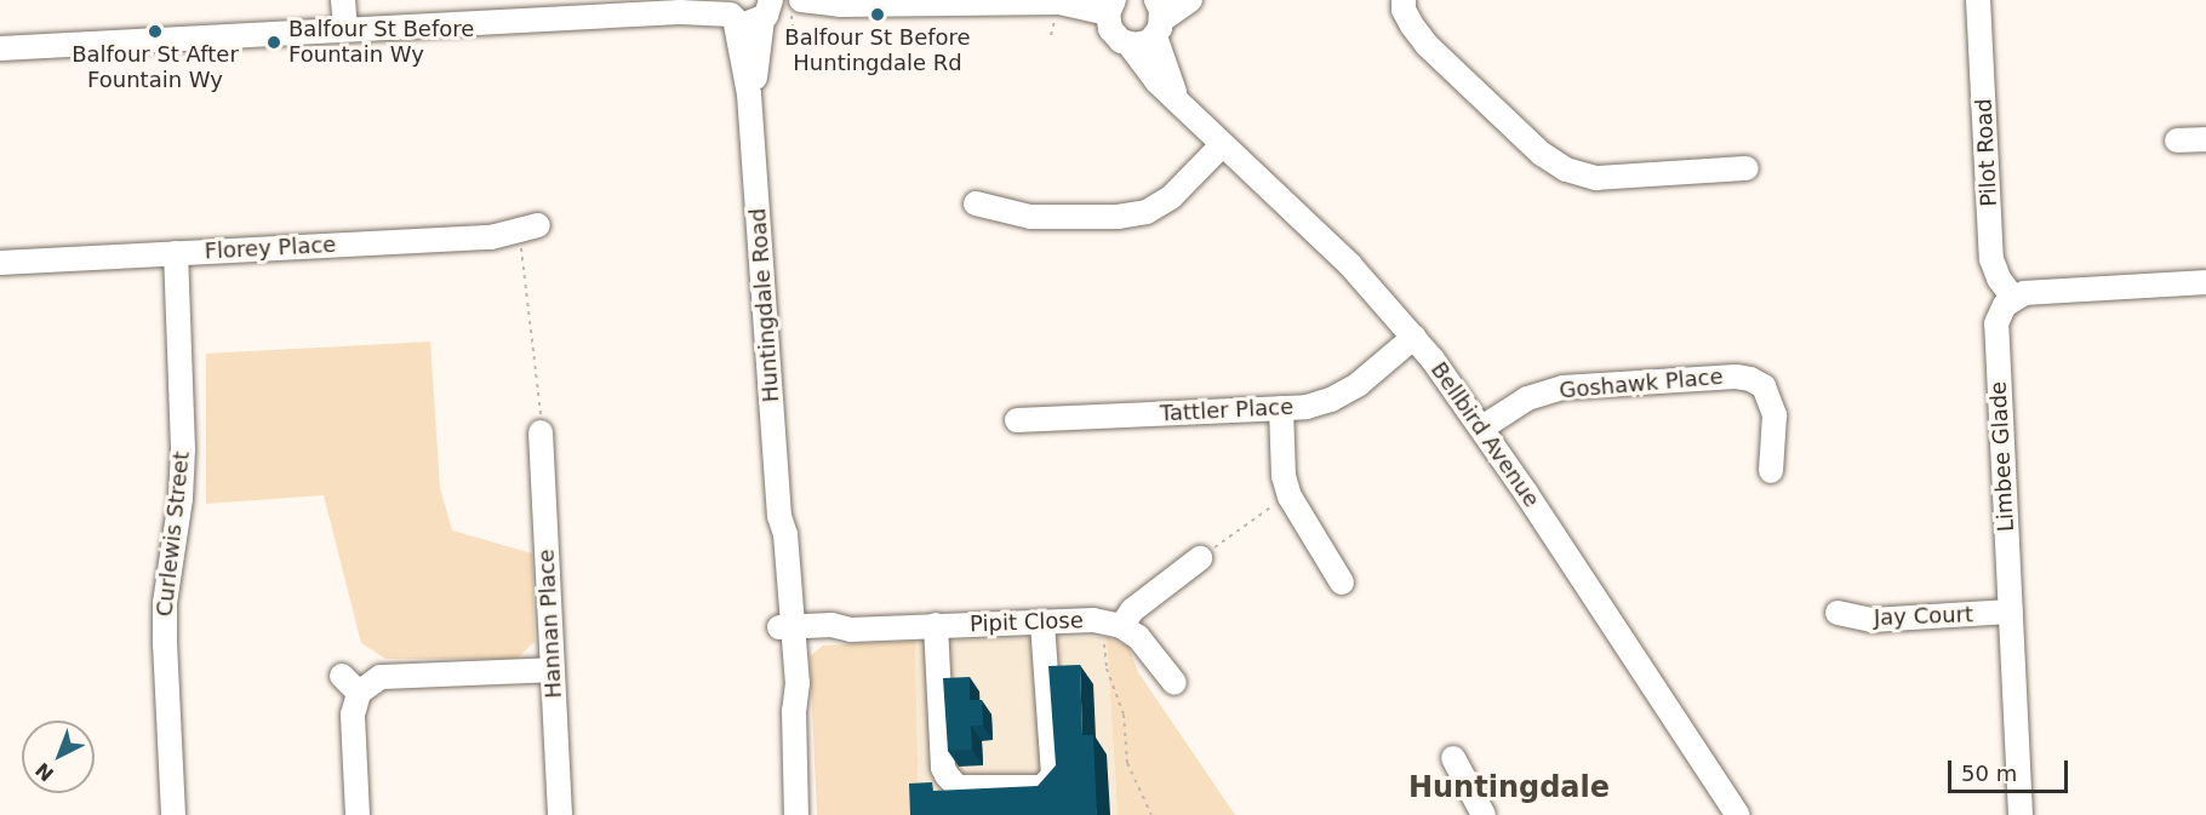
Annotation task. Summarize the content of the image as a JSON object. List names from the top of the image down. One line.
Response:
{"streets":{"street":["Pilot Road","Florey Place","Huntingdale Road","Goshawk Place","Tattler Place","Bellbird Avenue","Limbee Glade","Curlewis Street","Jay Court","Pipit Close","Hannan Place"]},"crossings":[["Pilot Road","Limbee Glade"],["Florey Place","Curlewis Street"],["Huntingdale Road","Pipit Close"],["Goshawk Place","Bellbird Avenue"],["Tattler Place","Bellbird Avenue"],["Limbee Glade","Jay Court"]],"districts":["Huntingdale"],"places":["Balfour St Before Huntingdale Rd","Balfour St After Fountain Wy","Balfour St Before Fountain Wy"],"scale_bar":"50 m","north":"bottom left"}
